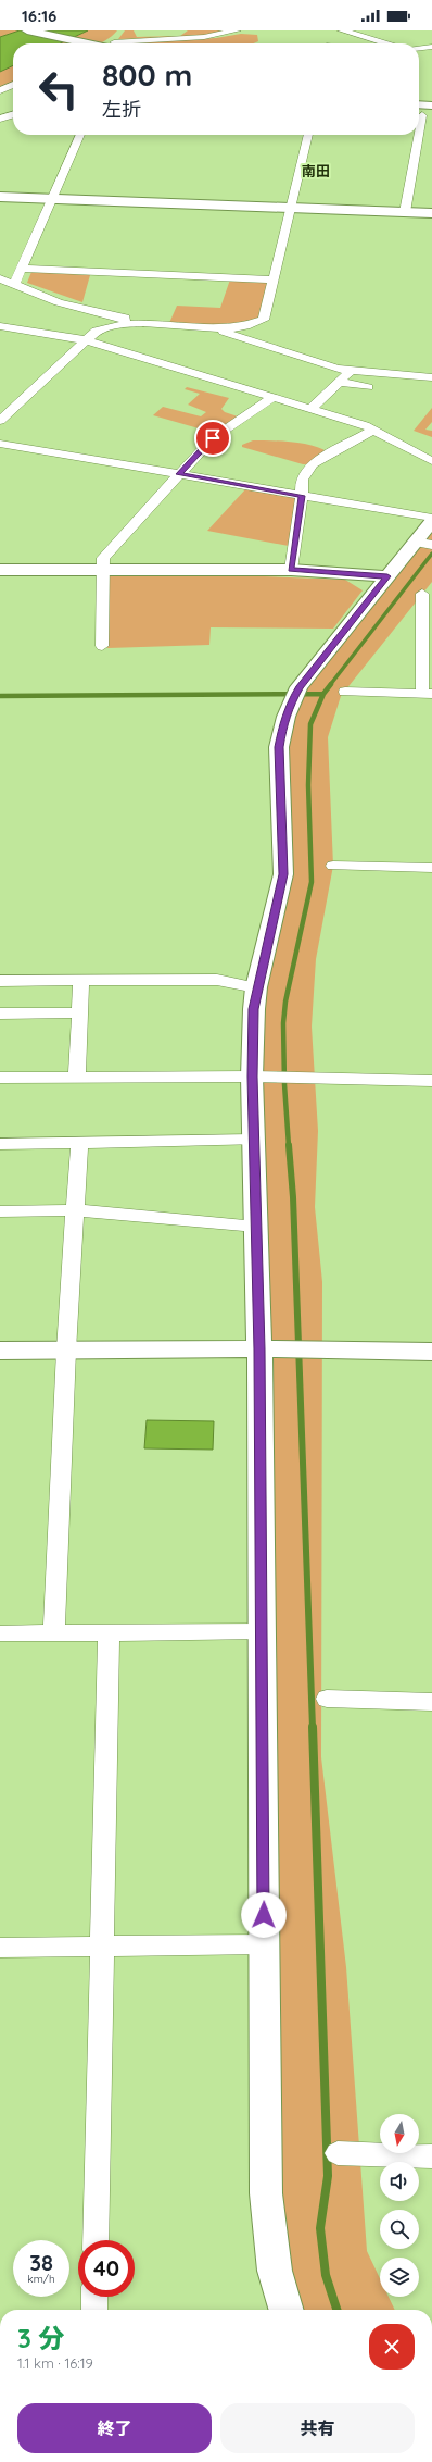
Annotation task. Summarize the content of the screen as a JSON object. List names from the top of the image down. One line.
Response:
{"districts":["南田"],"north":"bottom","page":{"status":"16:16","turn":["800 m","左折"],"speed":"38 km/h","limit":"40","heading":["3 分","1.1 km · 16:19"],"buttons":["終了","共有"]}}
